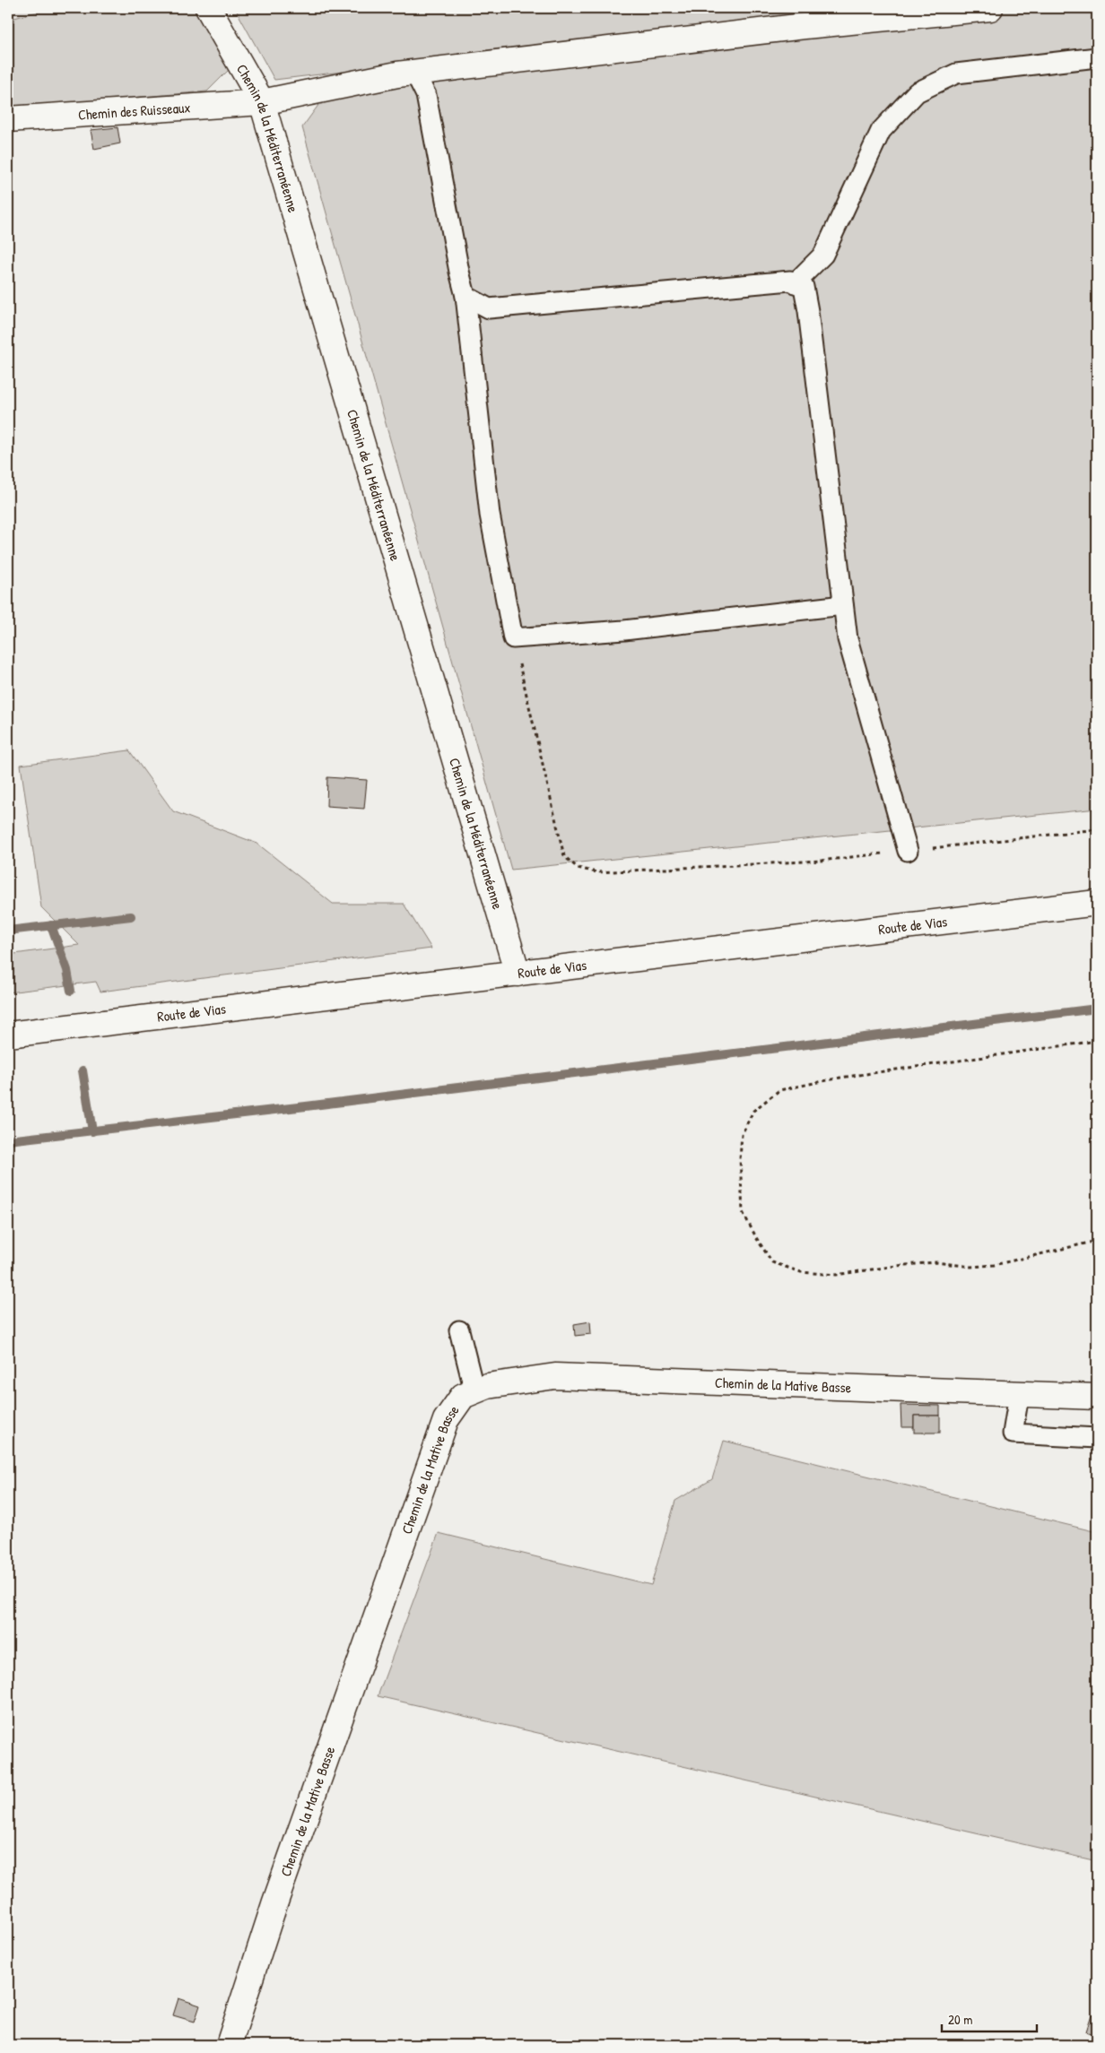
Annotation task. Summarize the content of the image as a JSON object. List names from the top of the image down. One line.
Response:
{"streets":{"street":["Chemin des Ruisseaux","Chemin de la Méditerranéenne","Route de Vias","Chemin de la Mative Basse"]},"crossings":[["Chemin des Ruisseaux","Chemin de la Méditerranéenne"],["Chemin de la Méditerranéenne","Route de Vias"]],"scale_bar":"20 m"}
